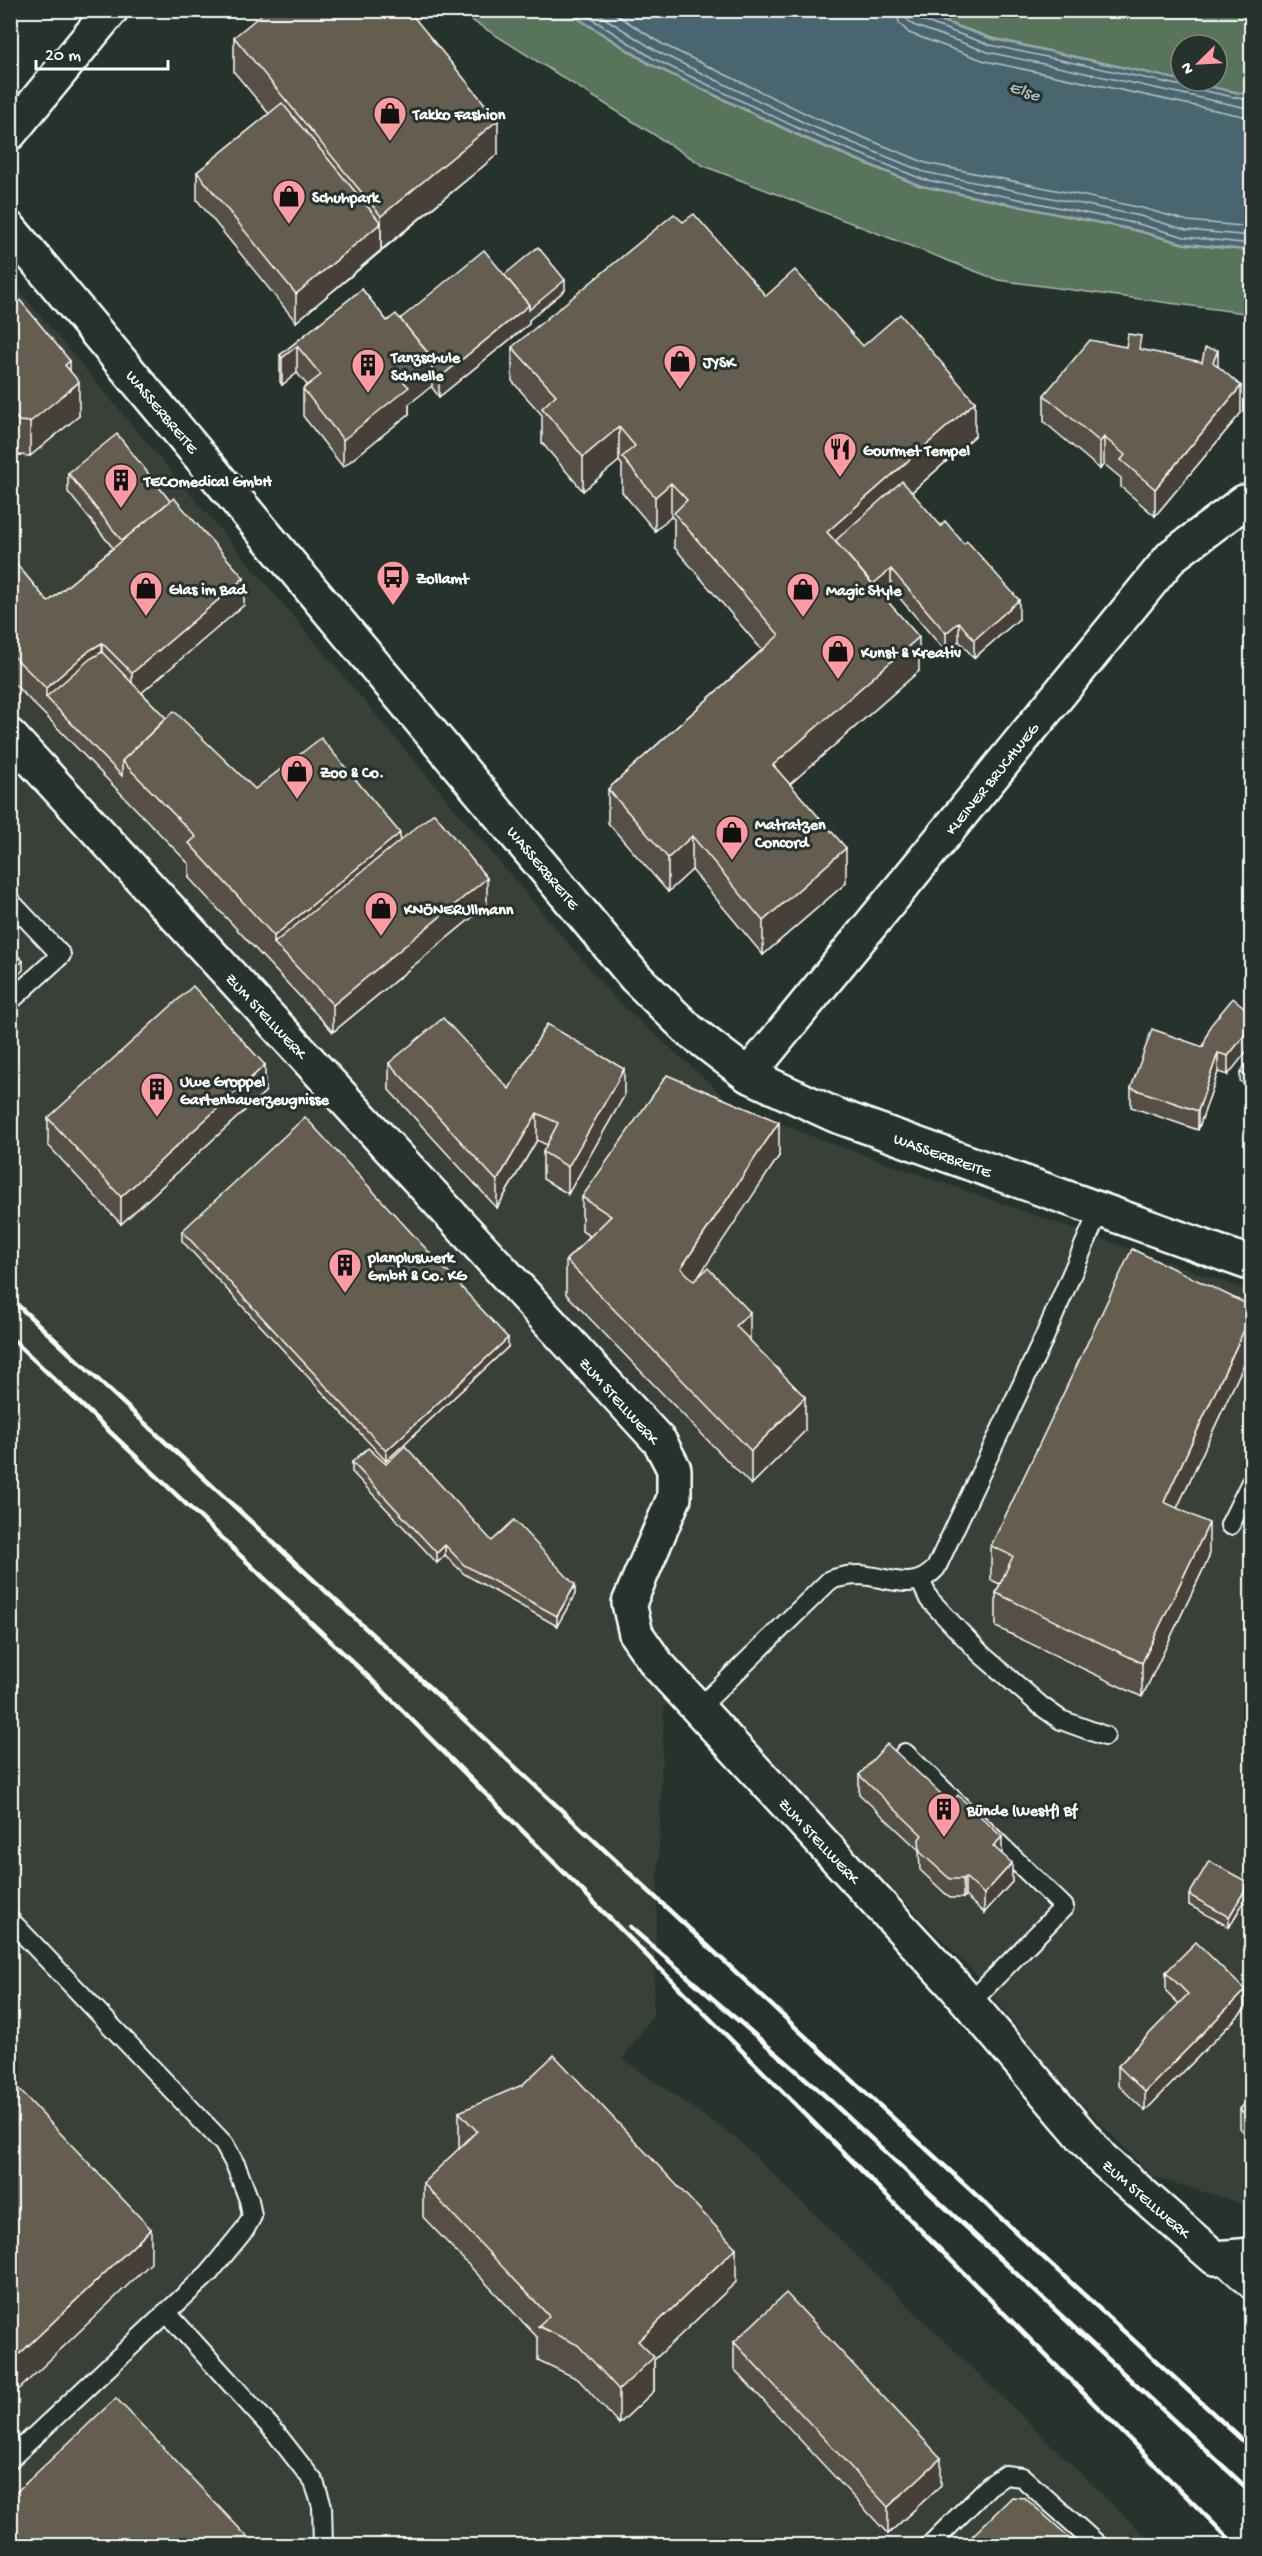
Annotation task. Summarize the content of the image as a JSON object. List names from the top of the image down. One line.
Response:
{"streets":{"street":["WASSERBREITE","KLEINER BRUCHWEG","ZUM STELLWERK"]},"crossings":[["WASSERBREITE","KLEINER BRUCHWEG"]],"water":["Else"],"places":{"shop":["Takko Fashion","Schuhpark","JYSK","Glas im Bad","Magic Style","Kunst & Kreativ","Zoo & Co.","Matratzen Concord","KNÖNERUllmann"],"building":["Tanzschule Schnelle","TECOmedical GmbH","Uwe Groppel Gartenbauerzeugnisse","planpluswerk GmbH & Co. KG","Bünde (Westf) Bf"],"restaurant":["Gourmet Tempel"],"bus stop":["Zollamt"]},"scale_bar":"20 m","north":"bottom left"}
